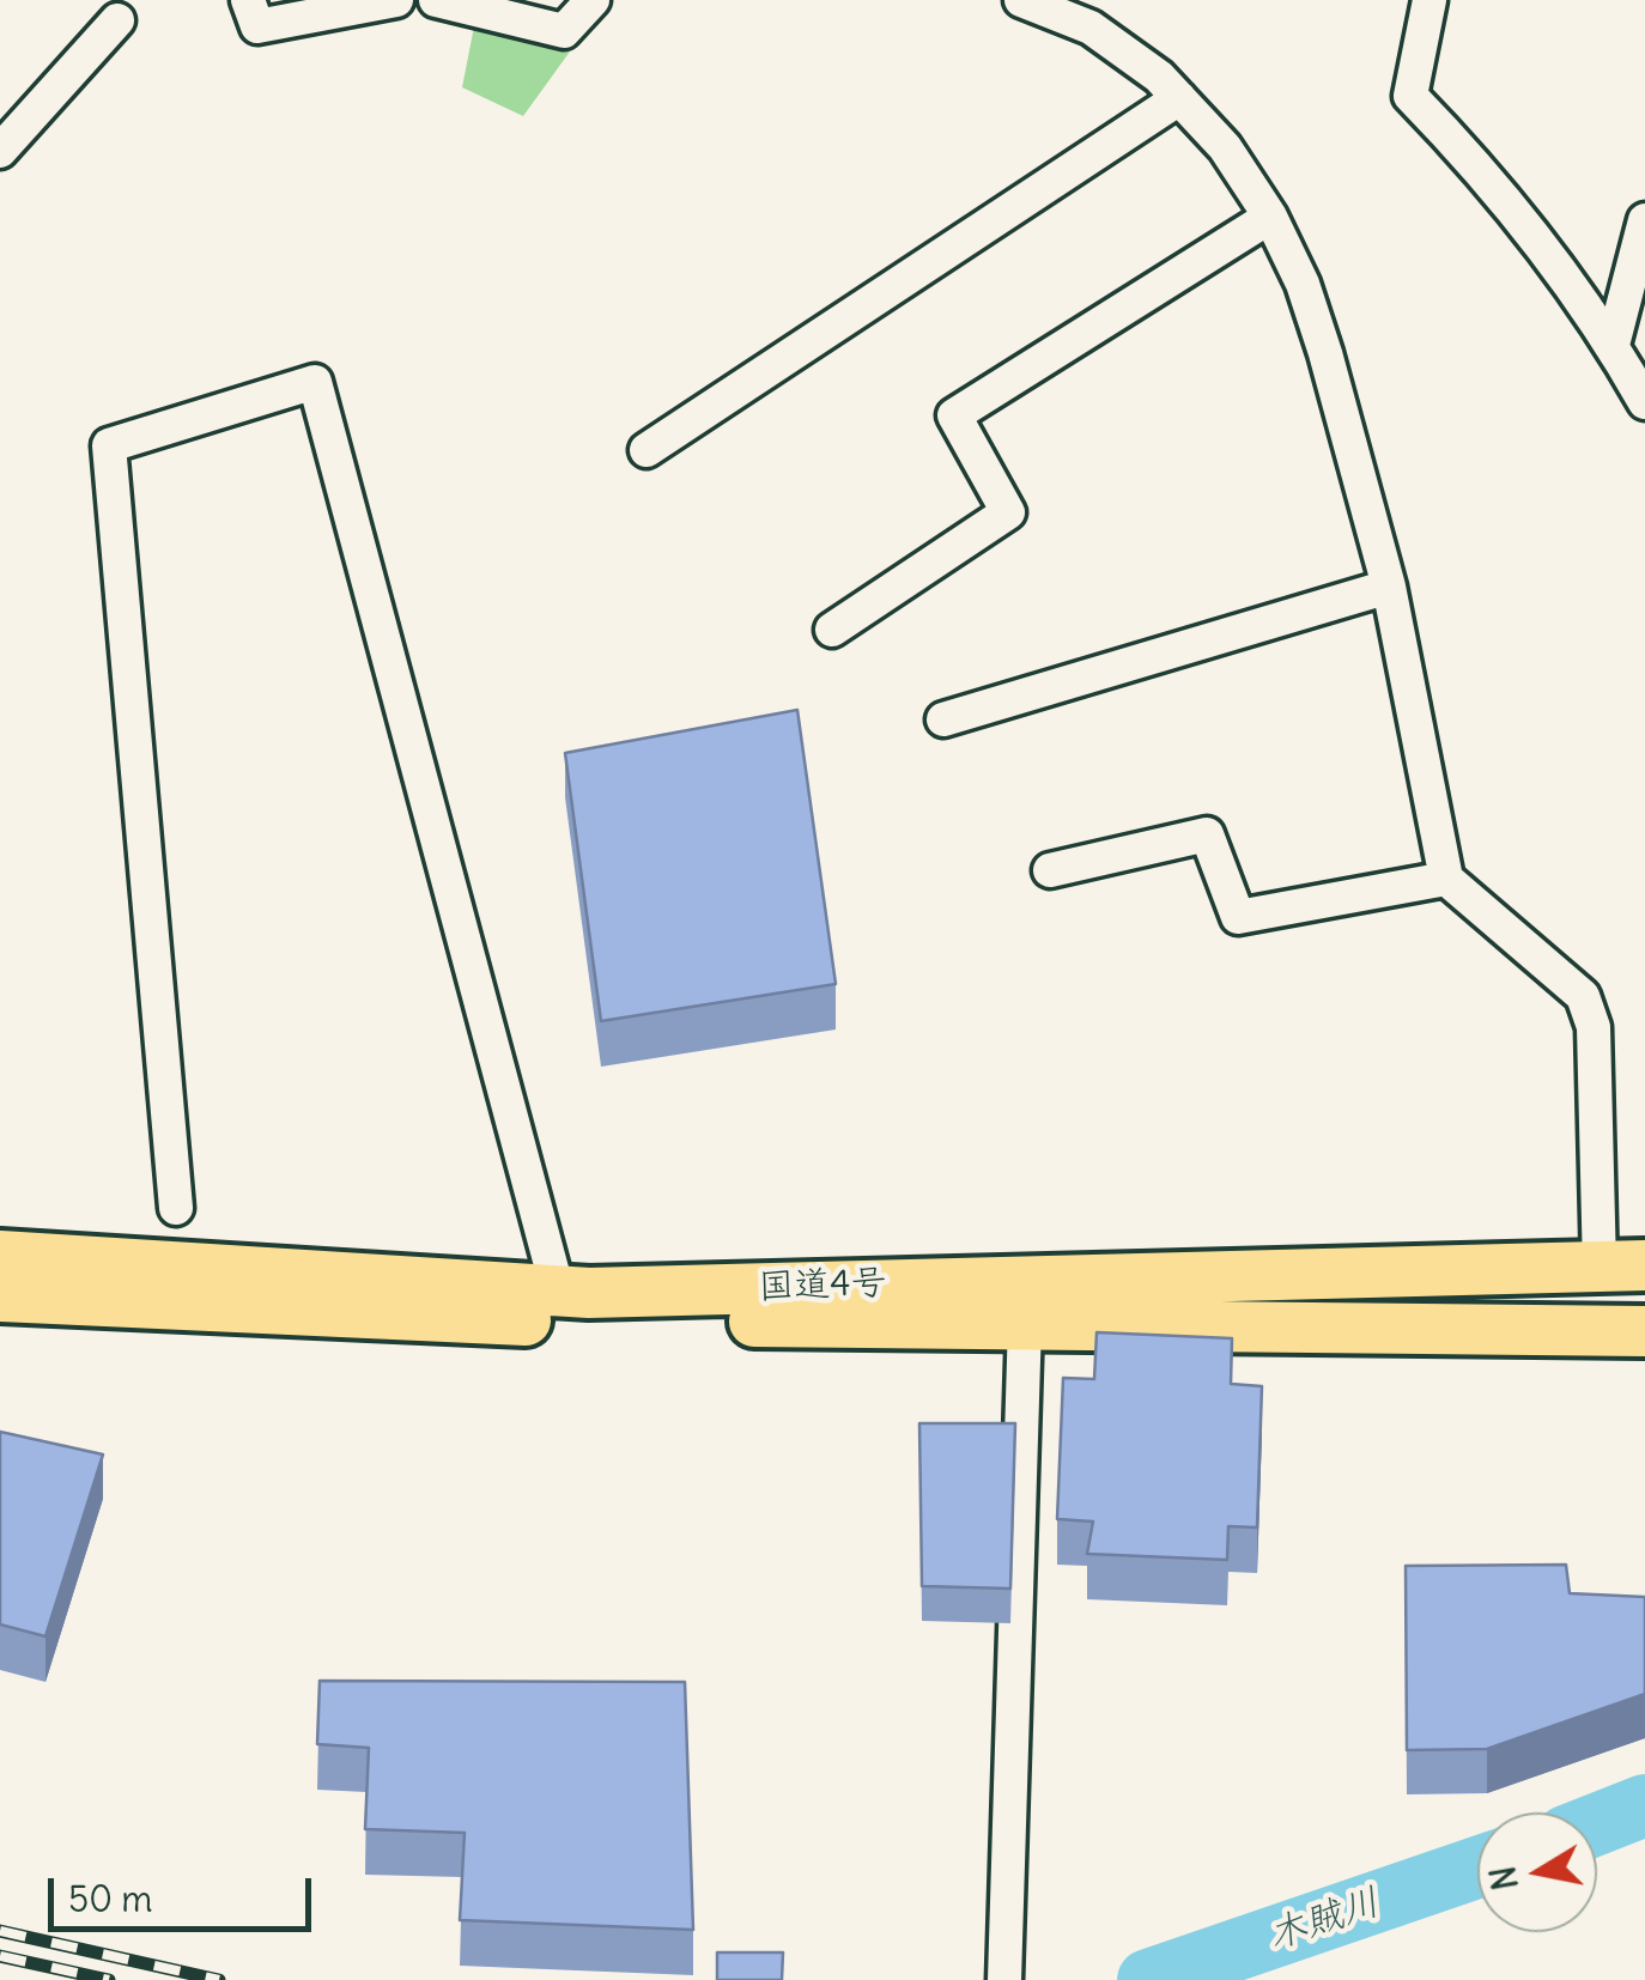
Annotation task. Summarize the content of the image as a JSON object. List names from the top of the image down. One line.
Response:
{"streets":{"highway":["国道4号"]},"water":["木賊川"],"scale_bar":"50 m","north":"left"}
